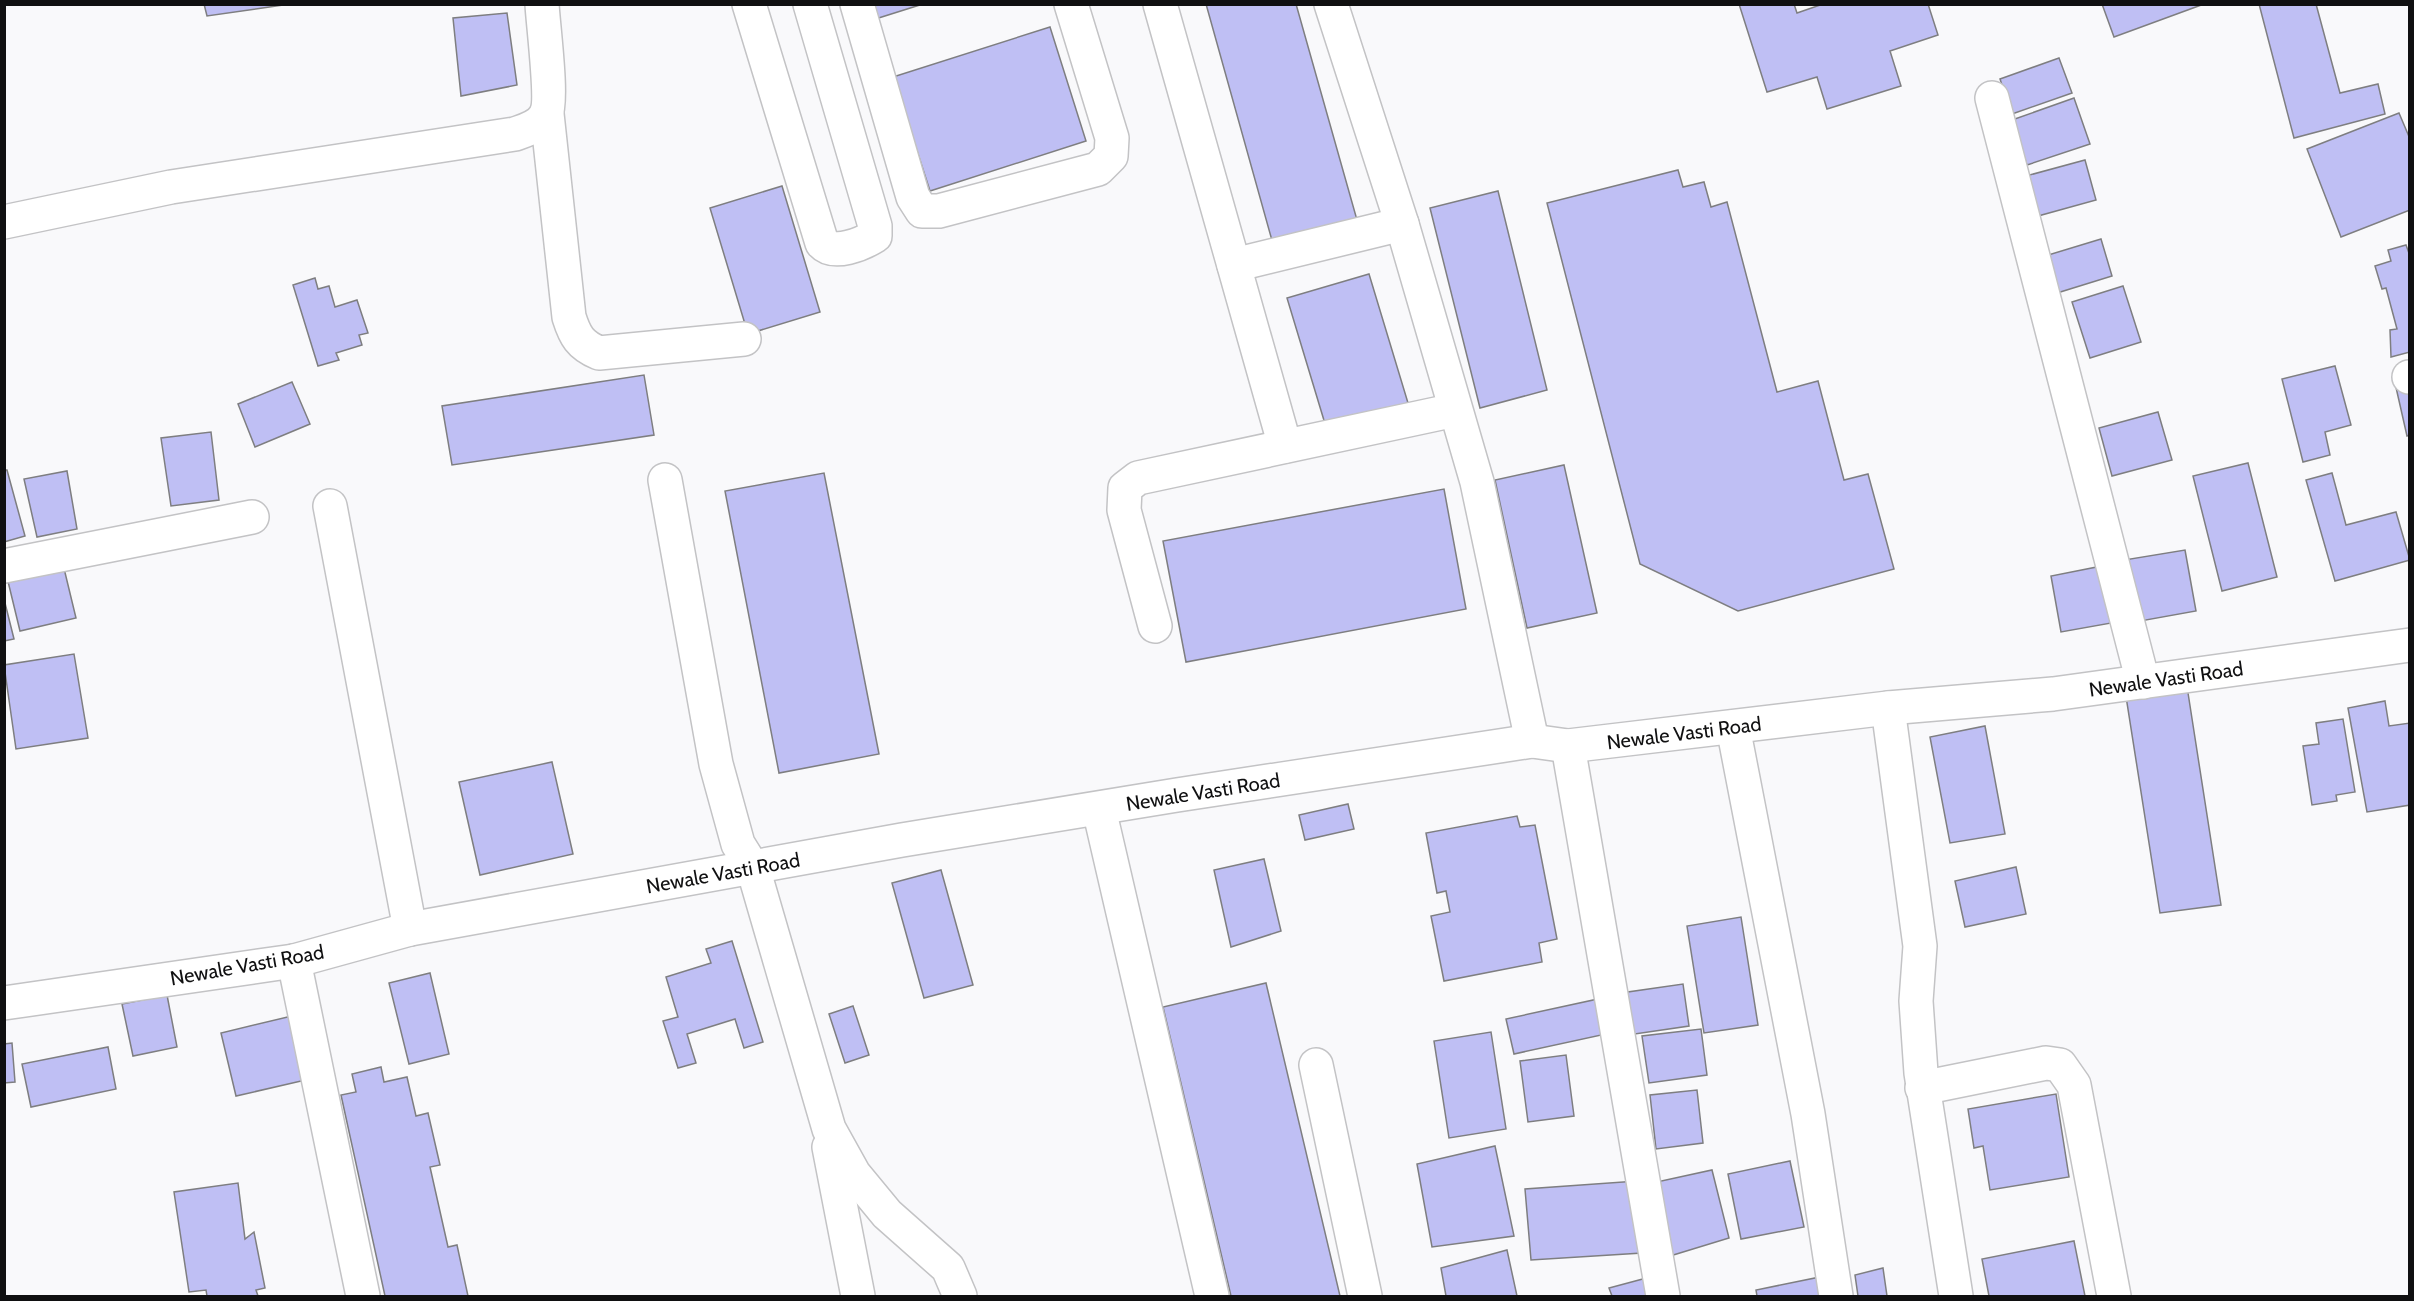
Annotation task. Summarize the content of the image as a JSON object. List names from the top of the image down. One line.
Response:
{"streets":{"street":["Newale Vasti Road"]}}
